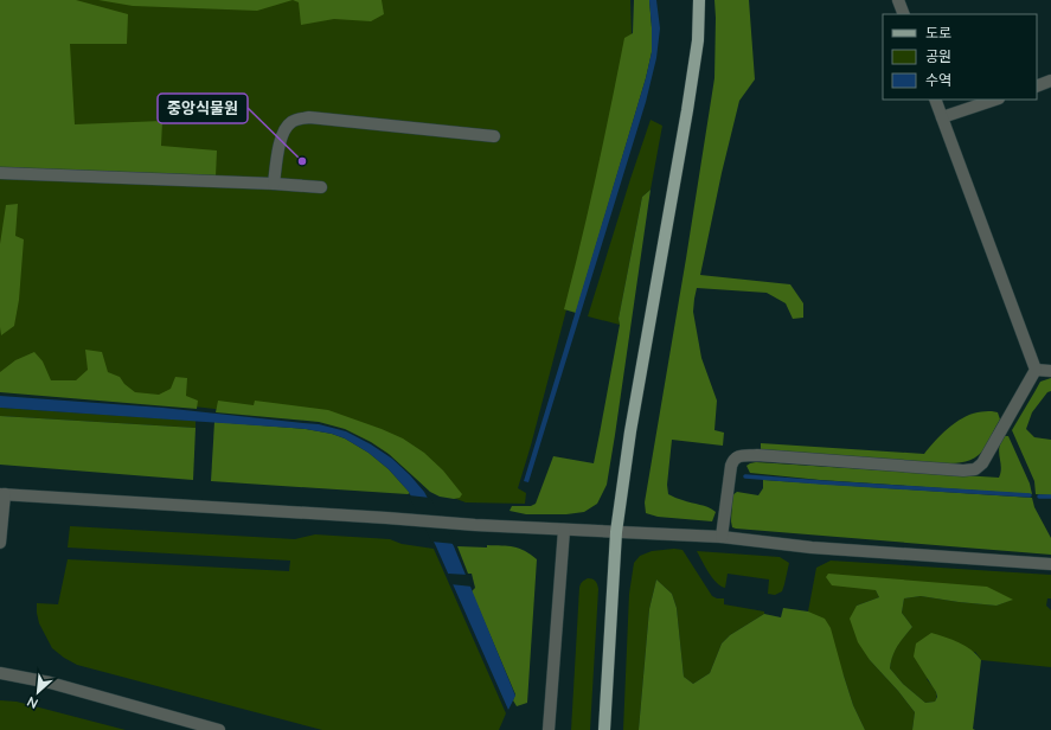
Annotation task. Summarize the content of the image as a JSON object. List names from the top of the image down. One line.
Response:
{"places":["중앙식물원"],"legend":["도로","공원","수역"],"north":"bottom left"}
